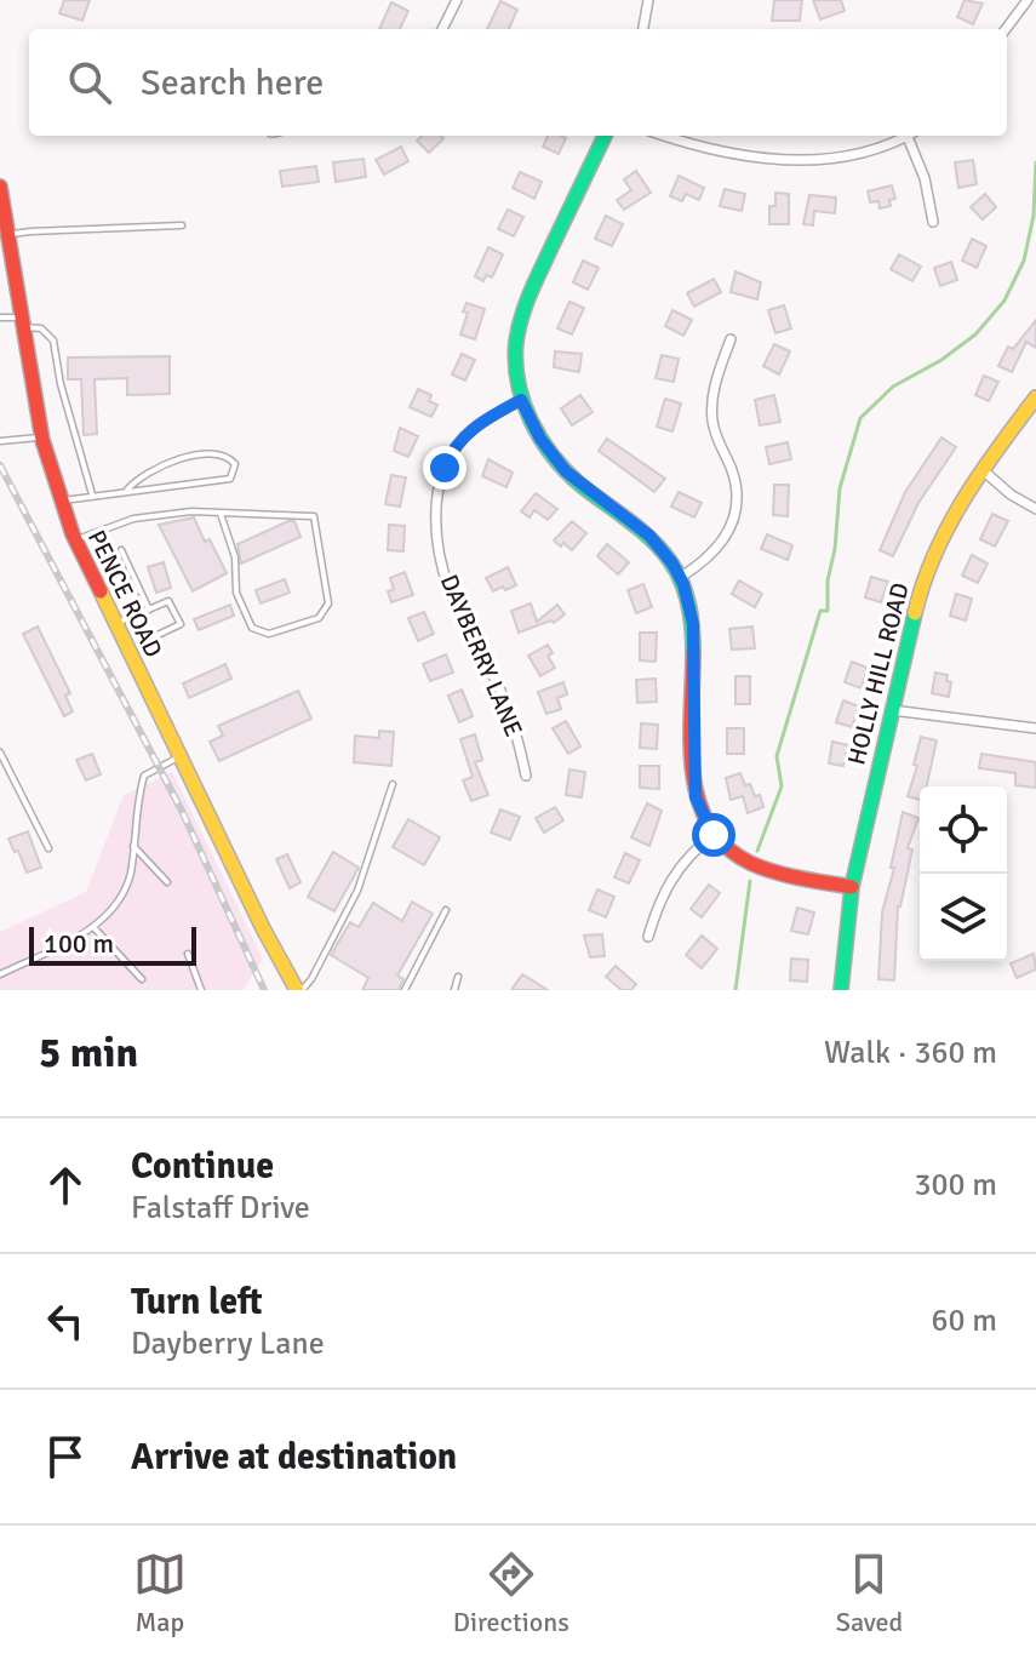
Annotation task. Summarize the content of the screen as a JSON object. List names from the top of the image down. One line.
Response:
{"streets":{"street":["PENCE ROAD","DAYBERRY LANE","HOLLY HILL ROAD"]},"scale_bar":"100 m","page":{"search":"Search here","scale":"100 m","heading":["5 min","Walk · 360 m"],"list":[["Continue","Falstaff Drive","300 m"],["Turn left","Dayberry Lane","60 m"],"Arrive at destination"],"nav":["Map","Directions","Saved"]}}
